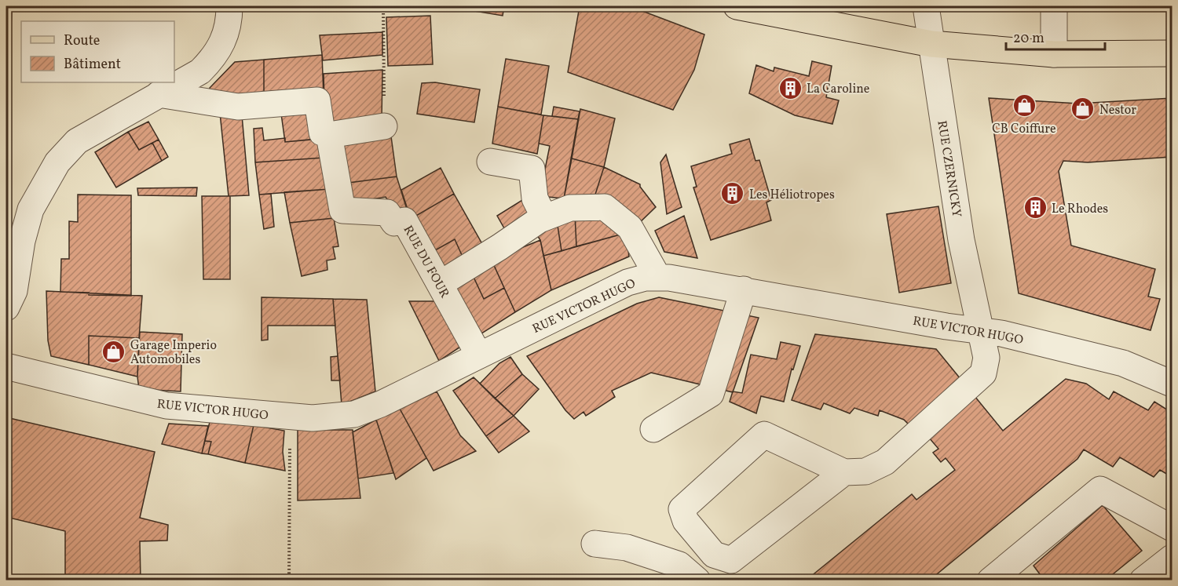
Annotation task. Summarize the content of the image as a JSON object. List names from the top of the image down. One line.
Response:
{"streets":{"street":["RUE CZERNICKY","RUE DU FOUR","RUE VICTOR HUGO"]},"crossings":[["RUE CZERNICKY","RUE VICTOR HUGO"],["RUE DU FOUR","RUE VICTOR HUGO"]],"places":{"building":["La Caroline","Les Héliotropes","Le Rhodes"],"shop":["CB Coiffure","Nestor","Garage Imperio Automobiles"]},"legend":["Route","Bâtiment"],"scale_bar":"20 m"}
